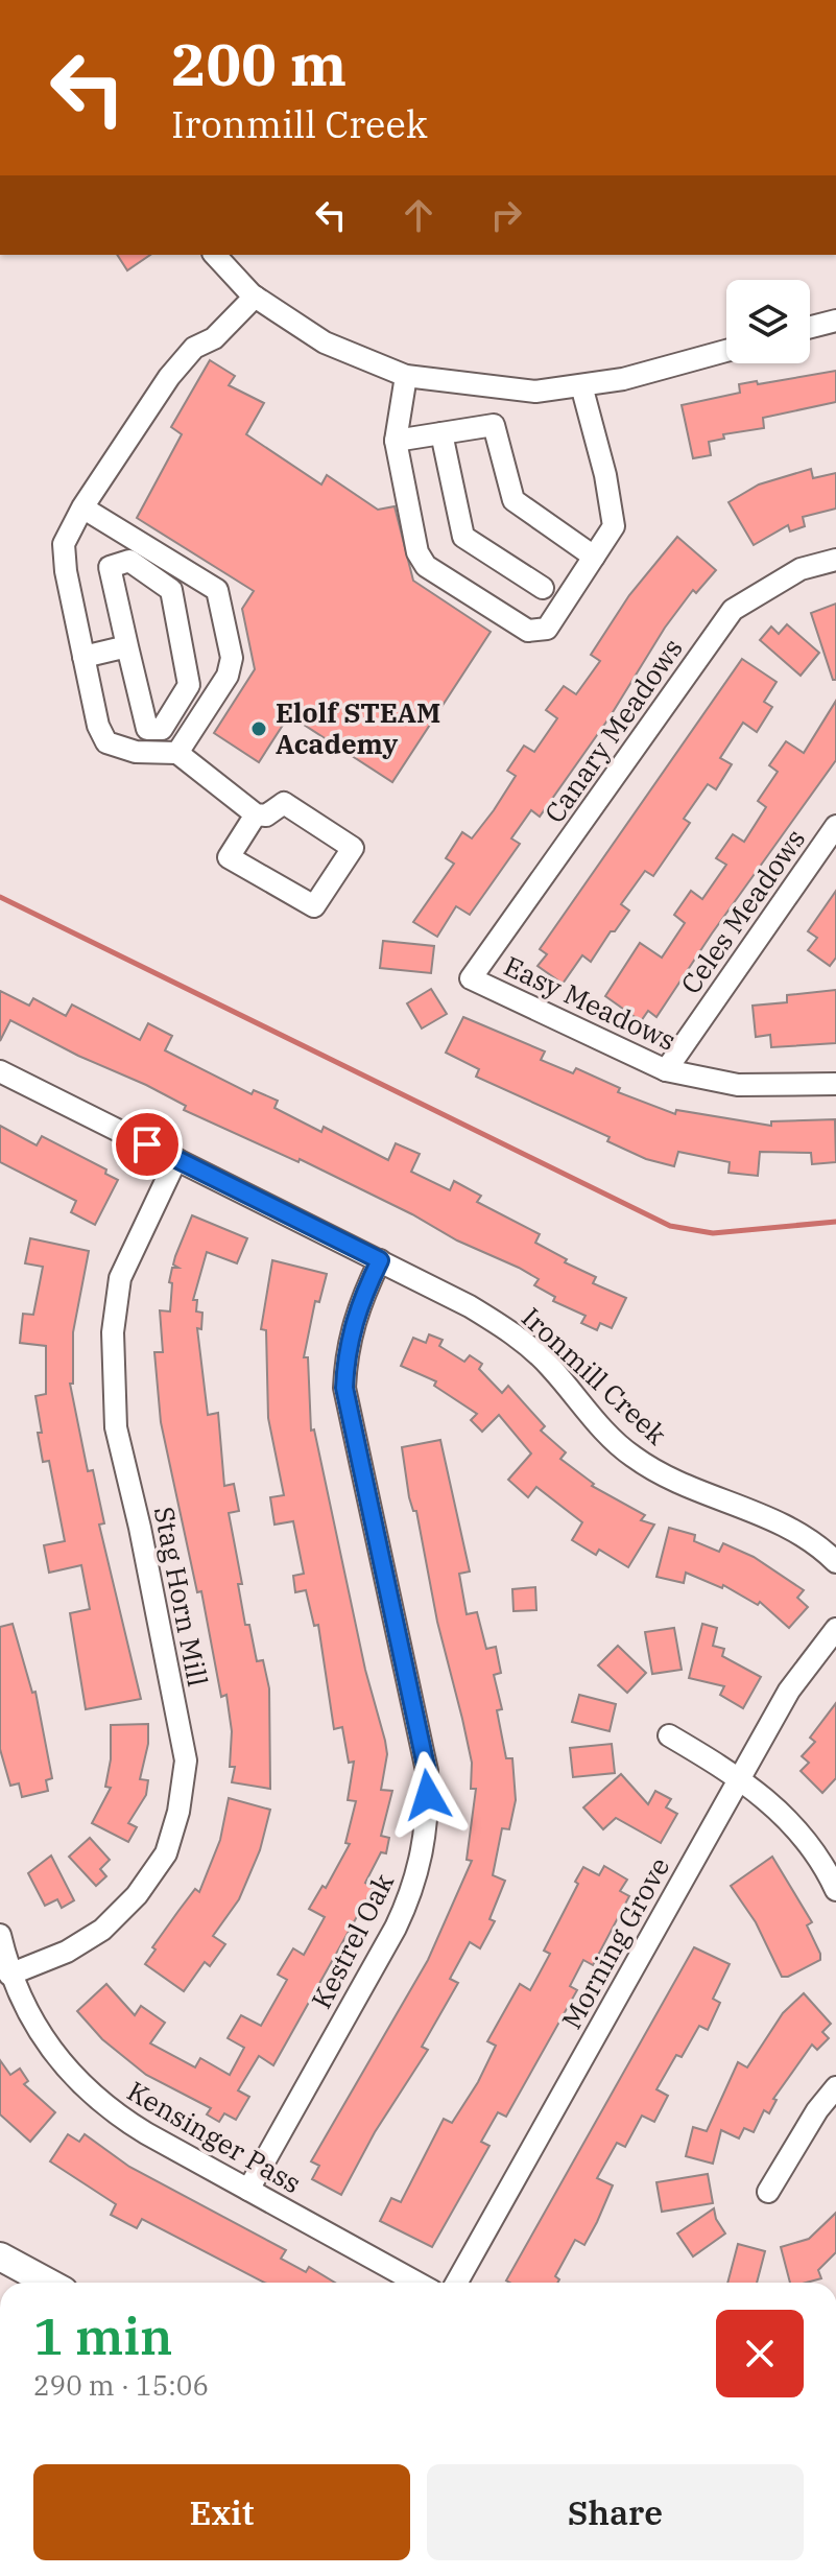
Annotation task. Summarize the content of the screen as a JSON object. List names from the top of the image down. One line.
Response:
{"streets":{"street":["Canary Meadows","Celes Meadows","Easy Meadows","Ironmill Creek","Stag Horn Mill","Kestrel Oak","Morning Grove","Kensinger Pass"]},"crossings":[["Canary Meadows","Easy Meadows"],["Celes Meadows","Easy Meadows"],["Ironmill Creek","Stag Horn Mill"],["Ironmill Creek","Kestrel Oak"],["Stag Horn Mill","Kensinger Pass"],["Kestrel Oak","Kensinger Pass"]],"places":["Elolf STEAM Academy"],"page":{"turn":["200 m","Ironmill Creek"],"heading":["1 min","290 m · 15:06"],"buttons":["Exit","Share"]}}
